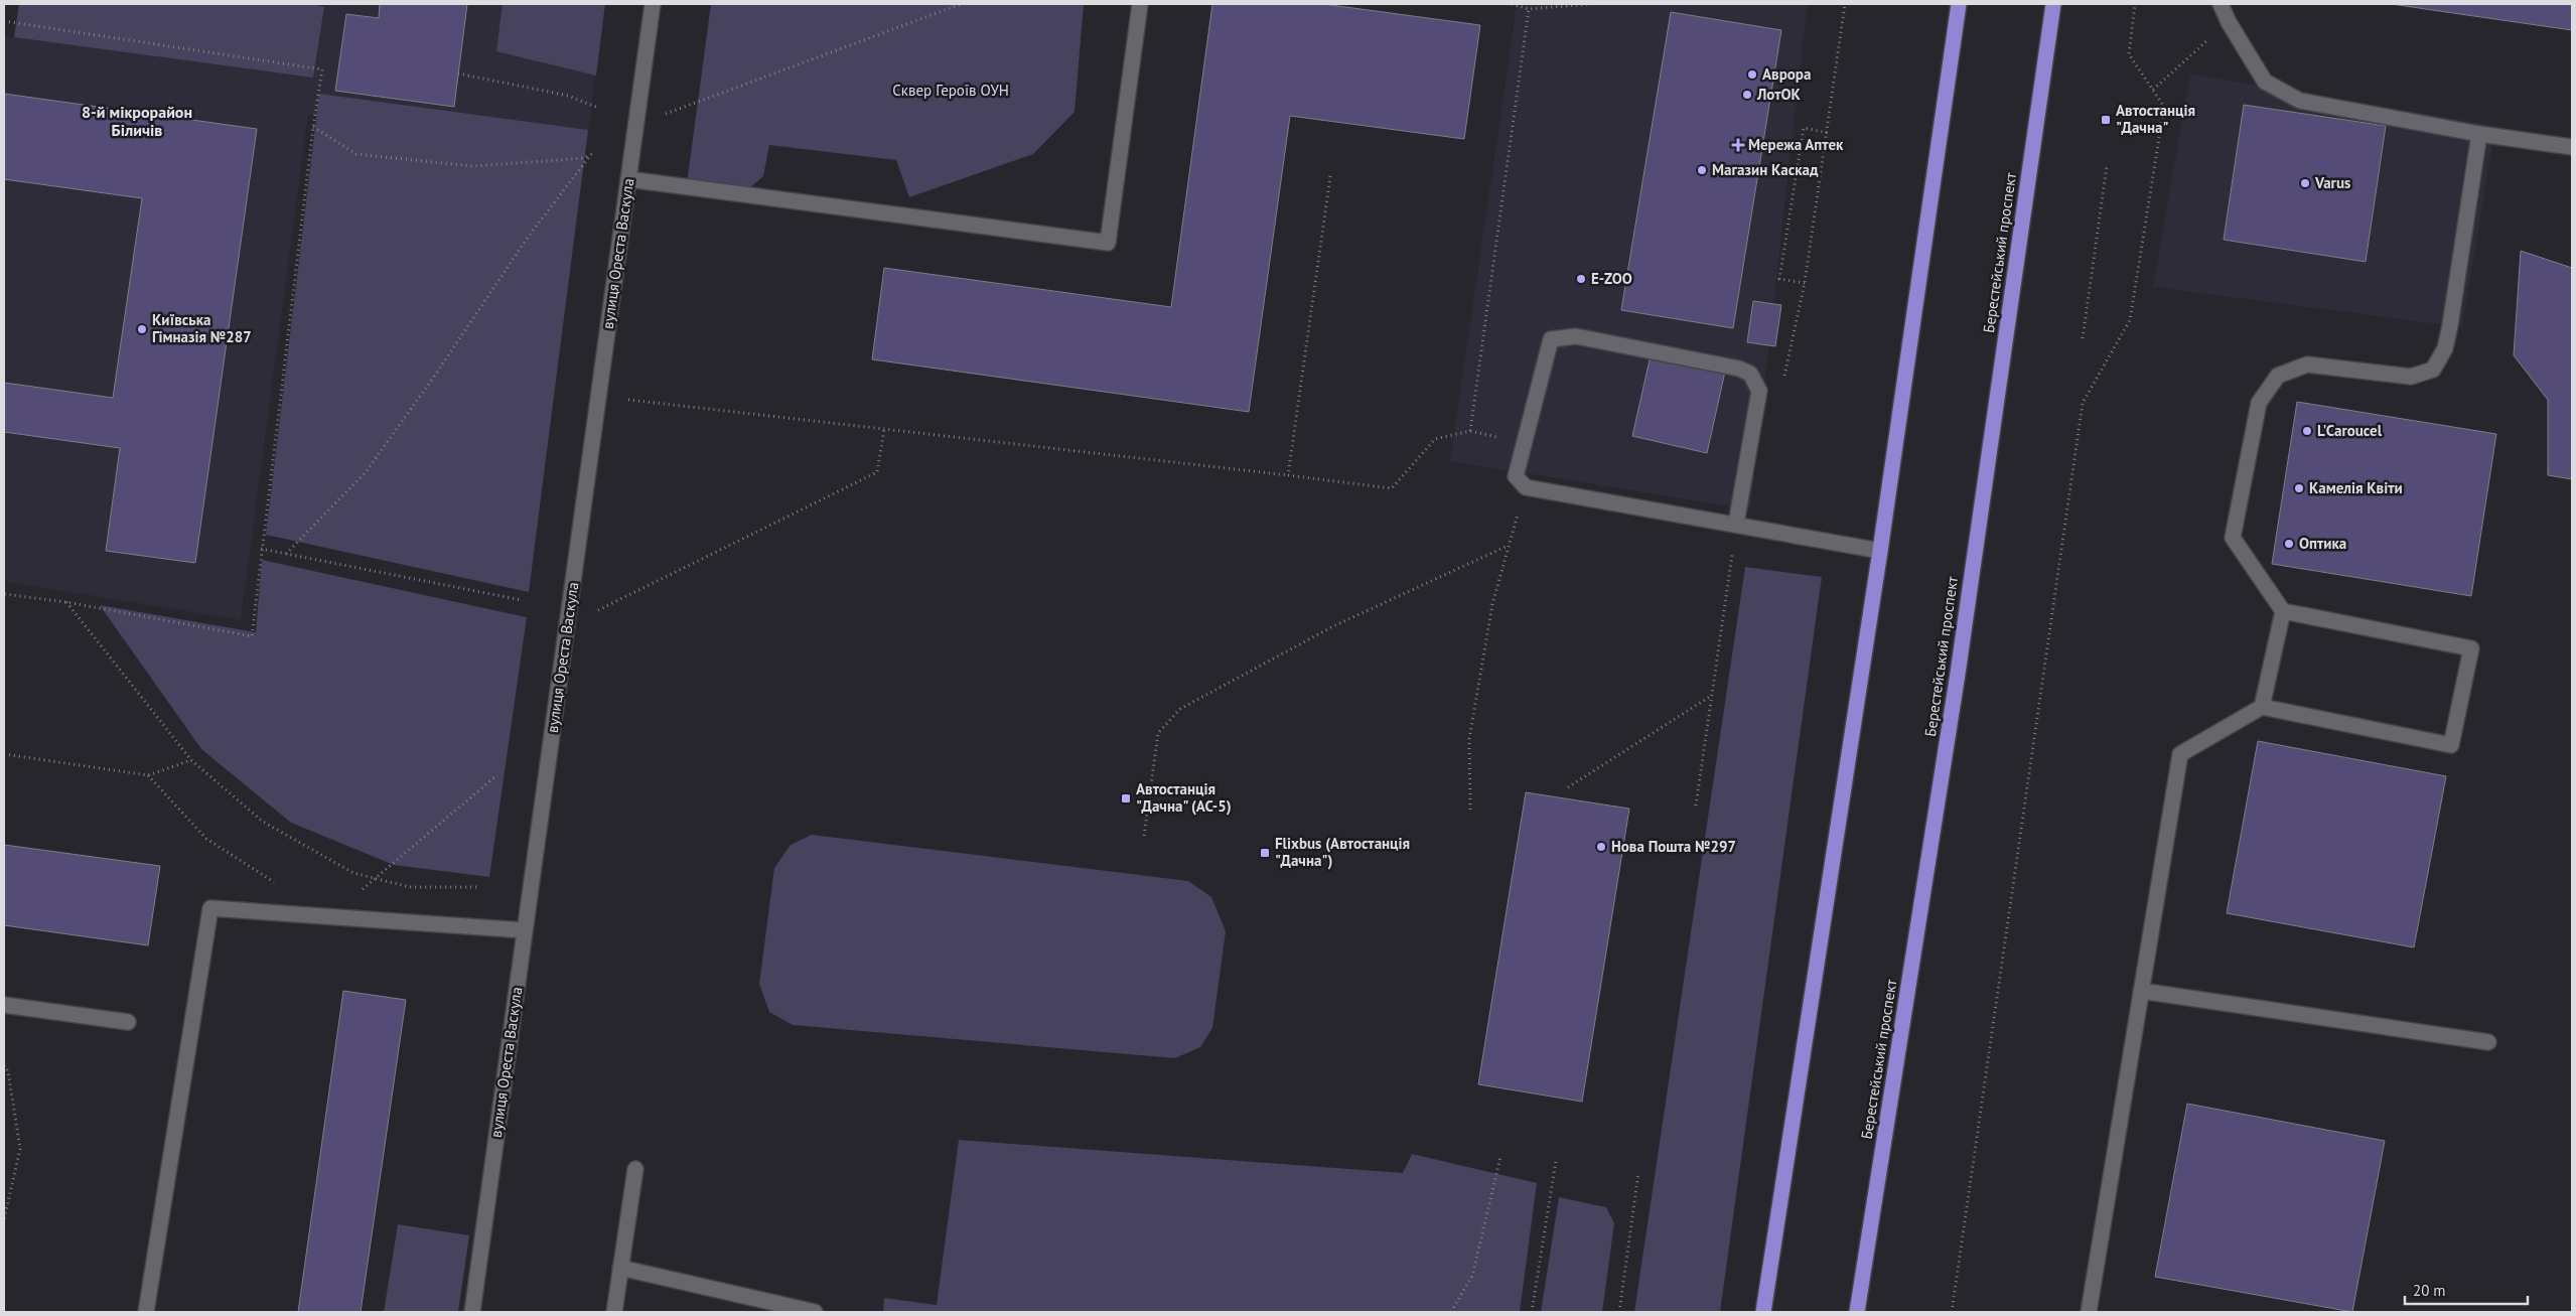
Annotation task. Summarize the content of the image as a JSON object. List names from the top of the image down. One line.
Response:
{"streets":{"highway":["Берестейський проспект"],"street":["вулиця Ореста Васкула"]},"districts":["8-й мікрорайон Біличів"],"parks":["Сквер Героїв ОУН"],"places":{"other":["Аврора","ЛотОК","Магазин Каскад","Varus","E-ZOO","Київська Гімназія №287","L'Caroucel","Камелія Квіти","Оптика","Нова Пошта №297"],"transit":["Автостанція \"Дачна\"","Автостанція \"Дачна\" (АС-5)","Flixbus (Автостанція \"Дачна\")"],"health":["Мережа Аптек"]},"scale_bar":"20 m"}
